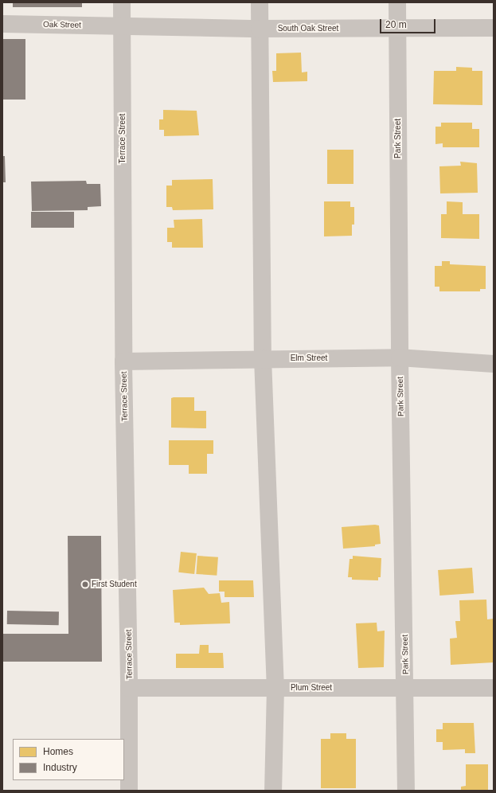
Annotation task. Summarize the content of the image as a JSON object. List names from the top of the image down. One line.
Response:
{"streets":{"street":["Oak Street","South Oak Street","Terrace Street","Park Street","Elm Street","Plum Street"]},"crossings":[["Oak Street","South Oak Street"],["Oak Street","Terrace Street"],["South Oak Street","Terrace Street"],["South Oak Street","Park Street"],["Terrace Street","Elm Street"],["Terrace Street","Plum Street"],["Park Street","Elm Street"],["Park Street","Plum Street"]],"places":["First Student"],"legend":["Homes","Industry"],"scale_bar":"20 m"}
